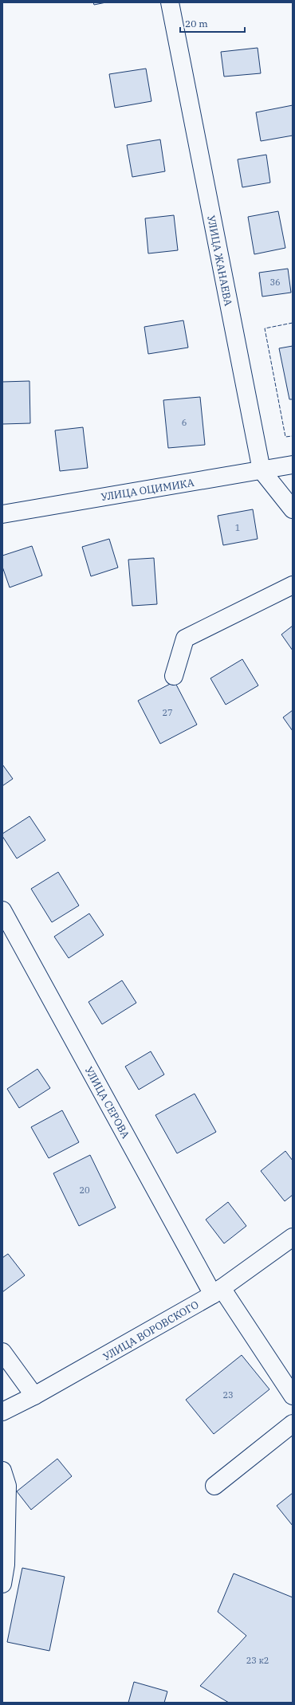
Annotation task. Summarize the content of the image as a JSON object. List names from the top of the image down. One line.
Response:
{"streets":{"street":["УЛИЦА ЖАНАЕВА","УЛИЦА ОЦИМИКА","УЛИЦА СЕРОВА","УЛИЦА ВОРОВСКОГО"]},"crossings":[["УЛИЦА ЖАНАЕВА","УЛИЦА ОЦИМИКА"],["УЛИЦА СЕРОВА","УЛИЦА ВОРОВСКОГО"]],"house_numbers":["36","6","1","27","20","23","23 к2"],"scale_bar":"20 m"}
